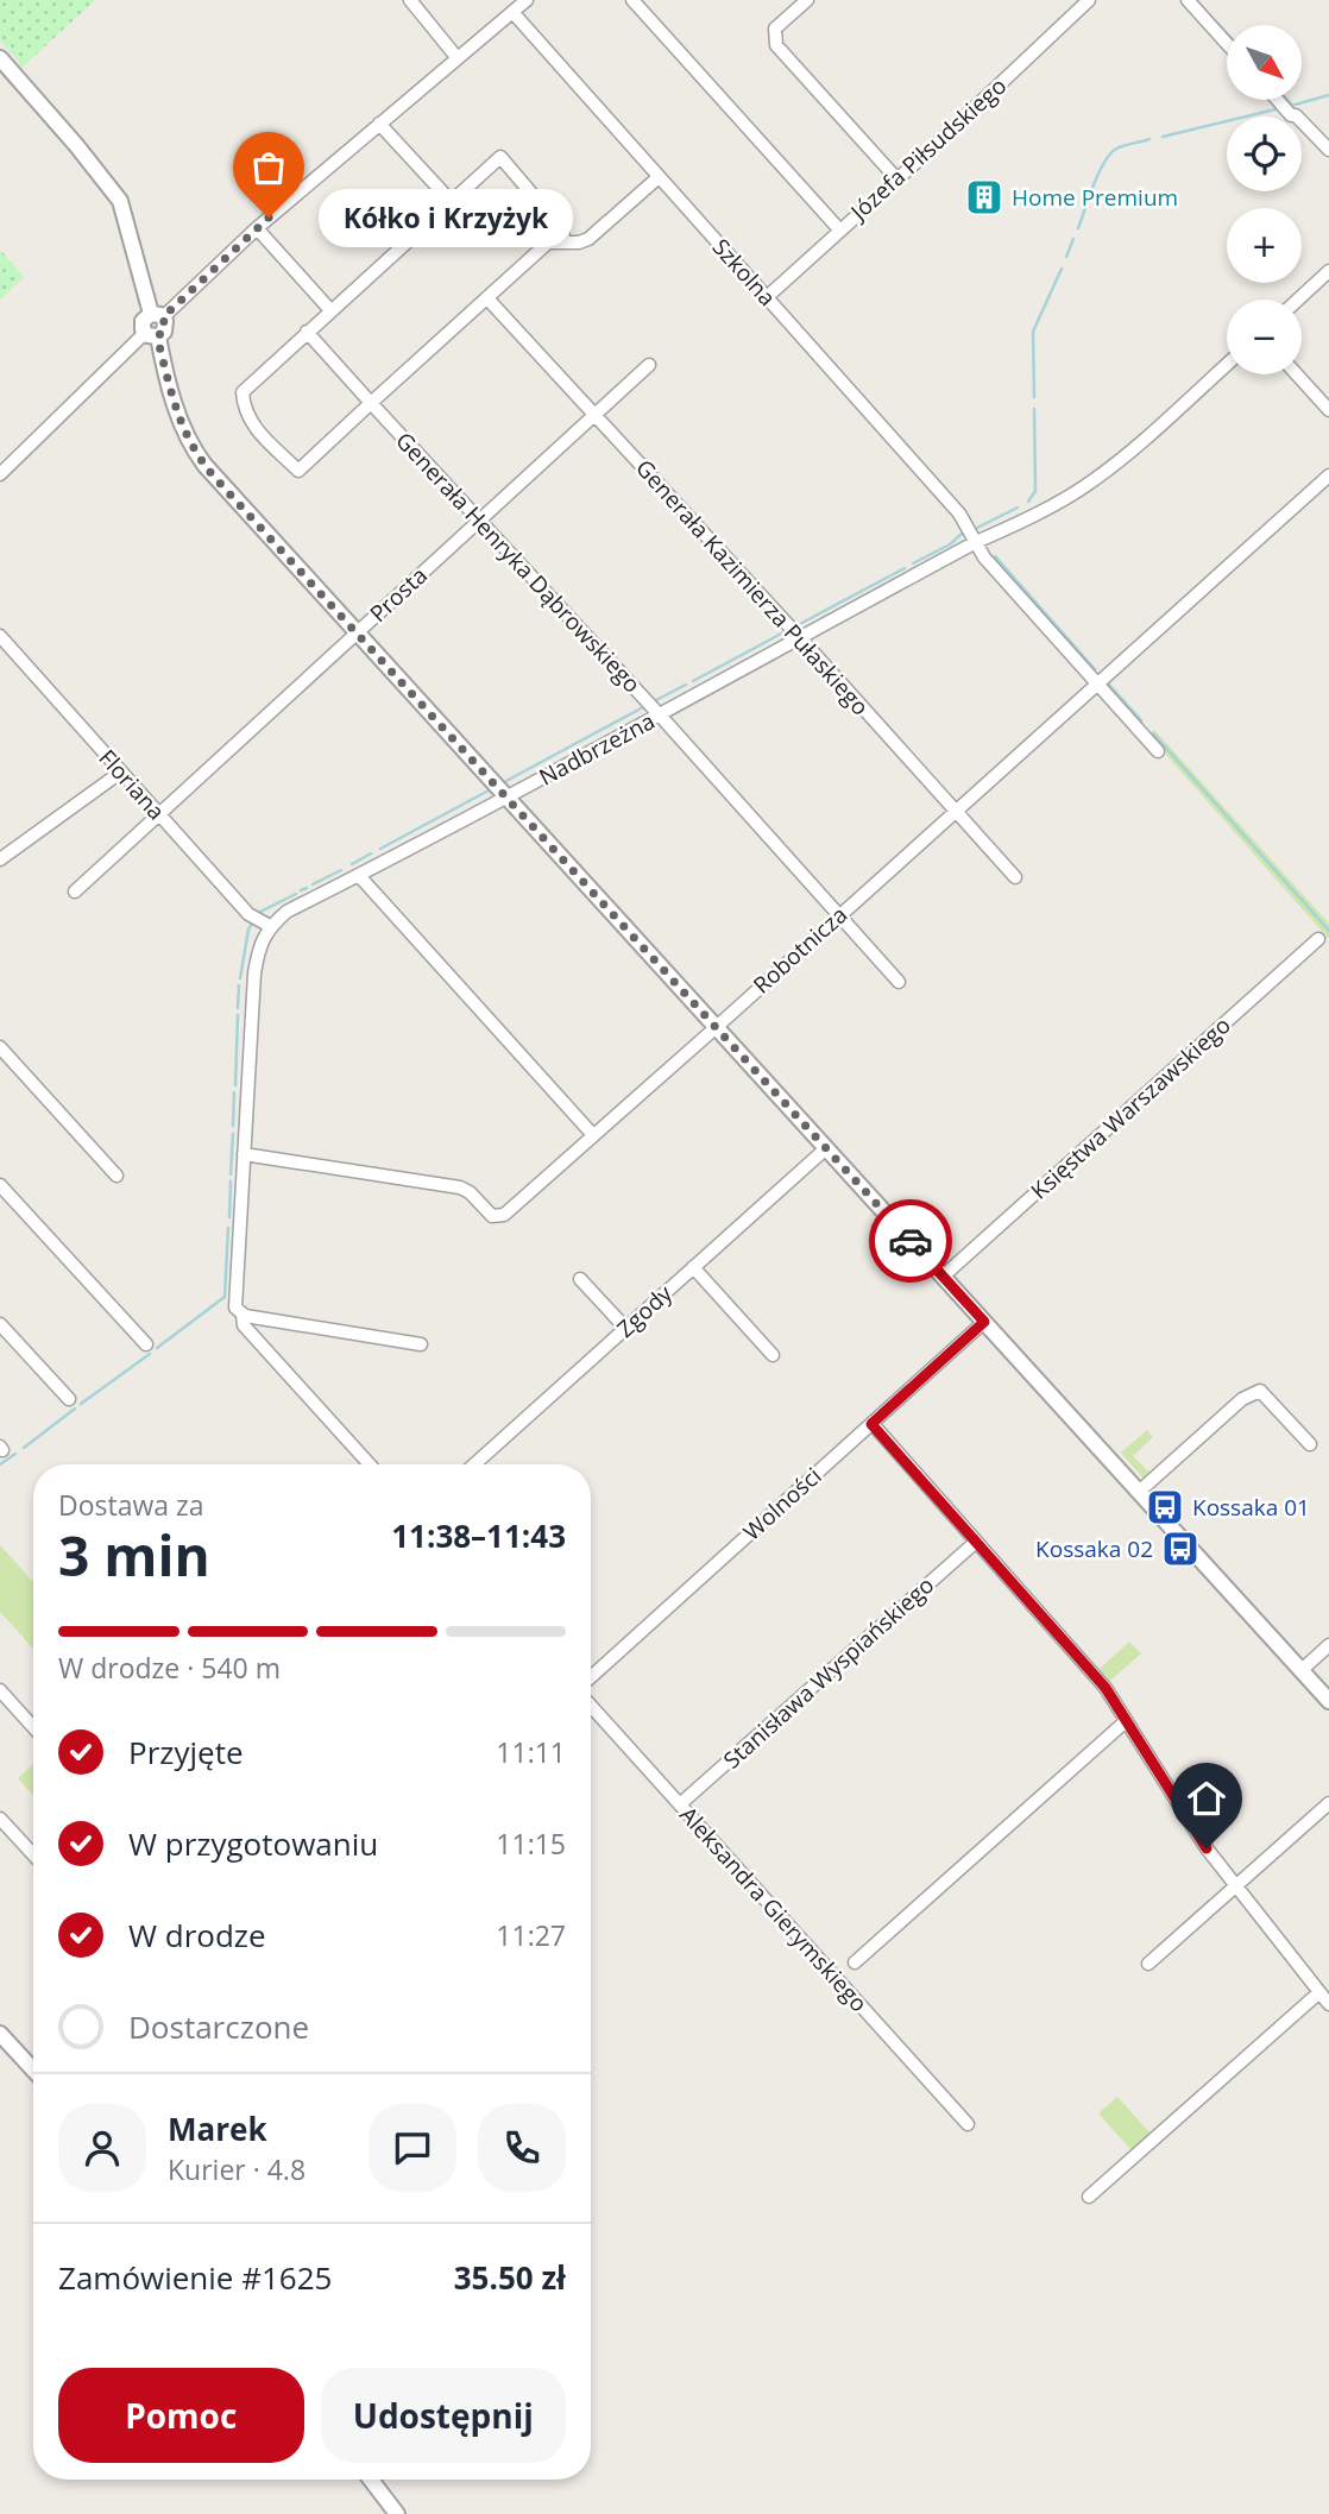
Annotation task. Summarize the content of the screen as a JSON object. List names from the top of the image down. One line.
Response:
{"streets":{"street":["Józefa Piłsudskiego","Szkolna","Generała Henryka Dąbrowskiego","Generała Kazimierza Pułaskiego","Prosta","Nadbrzeżna","Floriana","Robotnicza","Księstwa Warszawskiego","Zgody","Wolności","Stanisława Wyspiańskiego","Aleksandra Gierymskiego"]},"crossings":[["Józefa Piłsudskiego","Szkolna"],["Szkolna","Nadbrzeżna"],["Szkolna","Robotnicza"],["Generała Henryka Dąbrowskiego","Prosta"],["Generała Henryka Dąbrowskiego","Nadbrzeżna"],["Generała Henryka Dąbrowskiego","Robotnicza"],["Generała Kazimierza Pułaskiego","Prosta"],["Generała Kazimierza Pułaskiego","Nadbrzeżna"],["Generała Kazimierza Pułaskiego","Robotnicza"],["Prosta","Floriana"],["Nadbrzeżna","Floriana"],["Stanisława Wyspiańskiego","Aleksandra Gierymskiego"]],"places":{"building":["Home Premium"],"other":["Kółko i Krzyżyk"],"bus stop":["Kossaka 01","Kossaka 02"]},"north":"bottom right","page":{"map_buttons":["+","−"],"bubble":"Kółko i Krzyżyk","heading":["3 min","Dostawa za","11:38–11:43"],"panel":["Marek","Kurier · 4.8","Zamówienie #1625","35.50 zł"],"bar":"W drodze · 540 m","list":[["Przyjęte","11:11"],["W przygotowaniu","11:15"],["W drodze","11:27"],"Dostarczone"],"buttons":["Pomoc","Udostępnij"]}}
